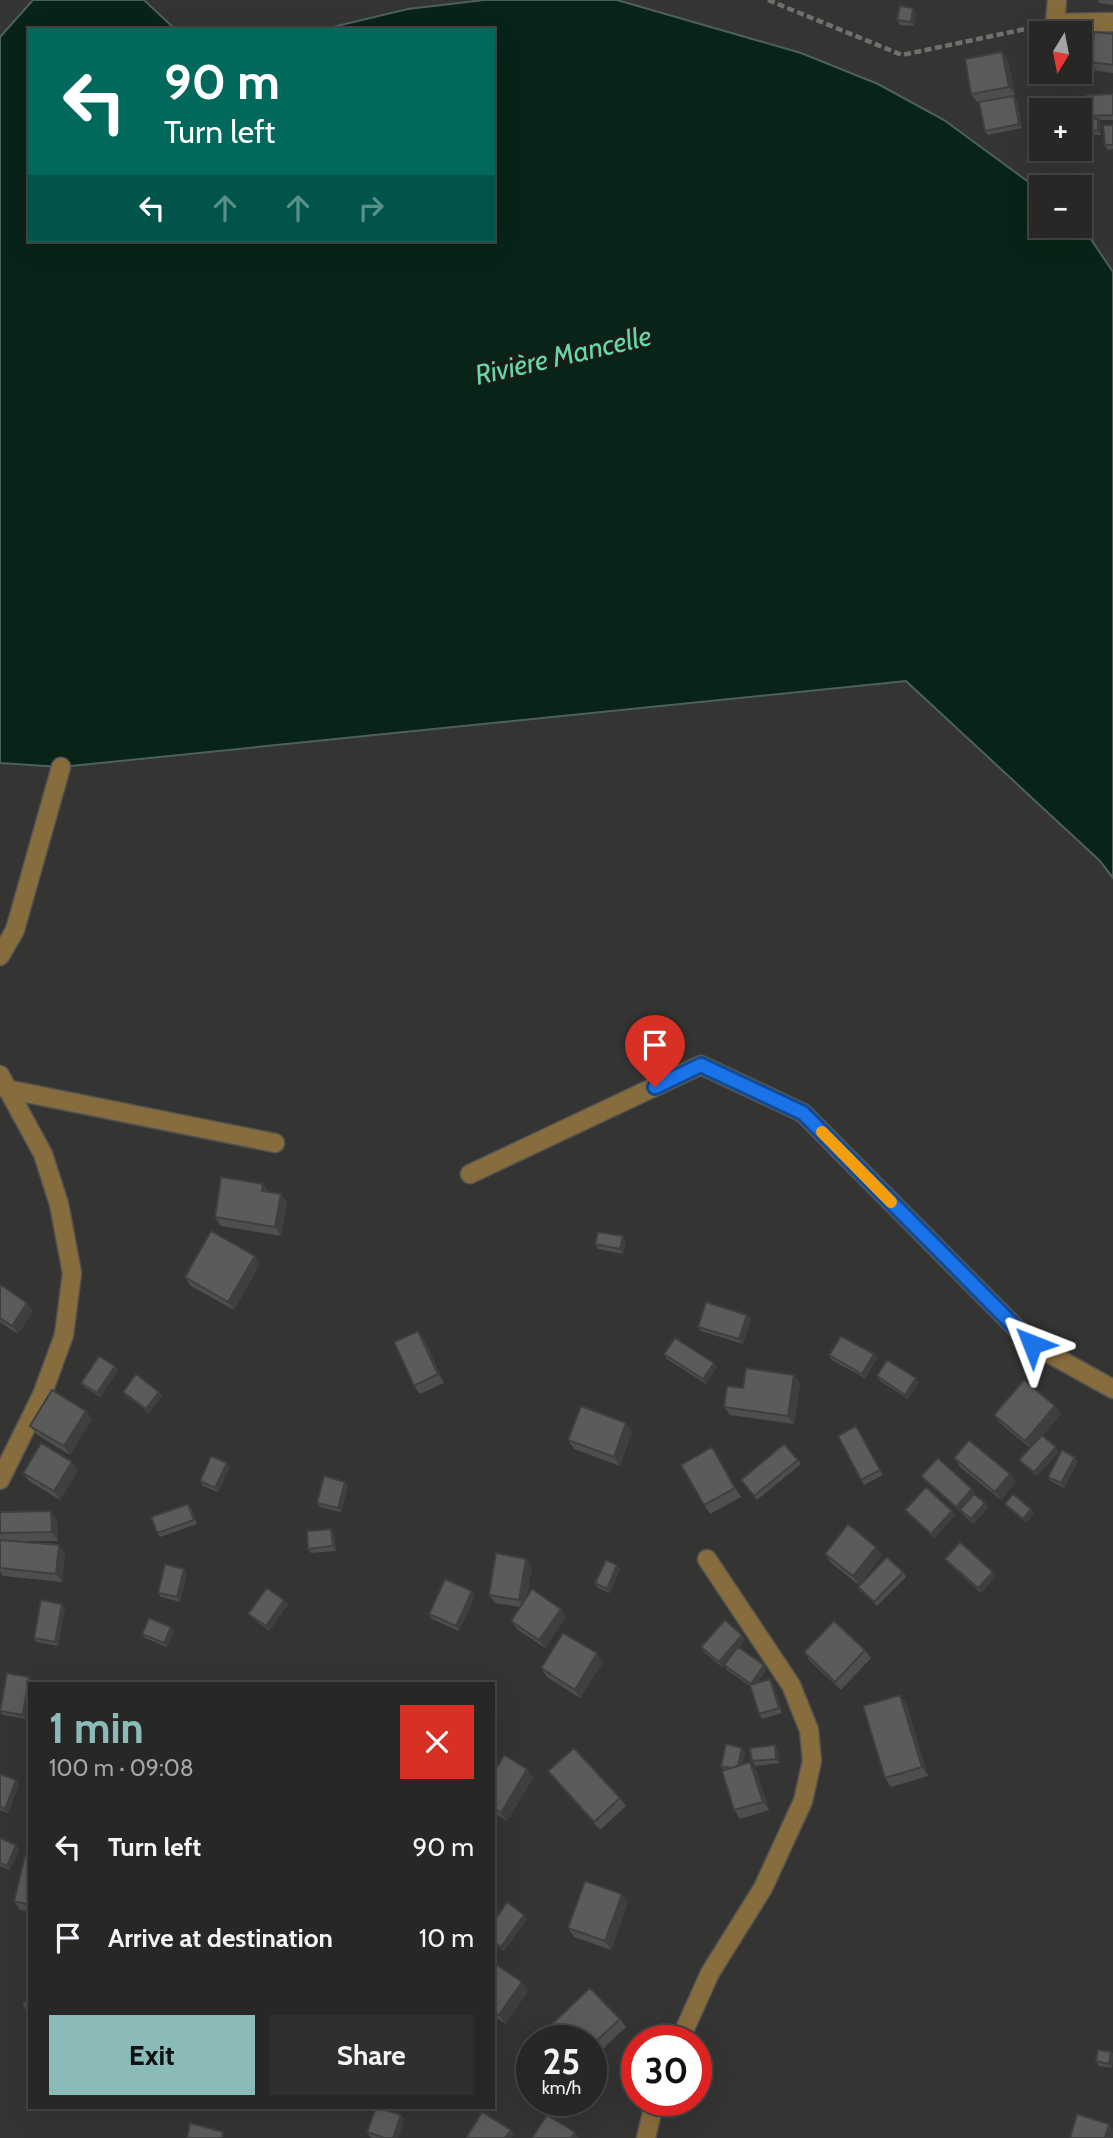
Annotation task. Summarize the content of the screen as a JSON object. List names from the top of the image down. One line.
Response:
{"water":["Rivière Mancelle"],"north":"bottom","page":{"map_buttons":["+","−"],"turn":["90 m","Turn left"],"heading":["1 min","100 m · 09:08"],"list":[{"name":"Turn left","value":"90 m"},{"name":"Arrive at destination","value":"10 m"}],"buttons":["Exit","Share"],"speed":"25 km/h","limit":"30"}}
